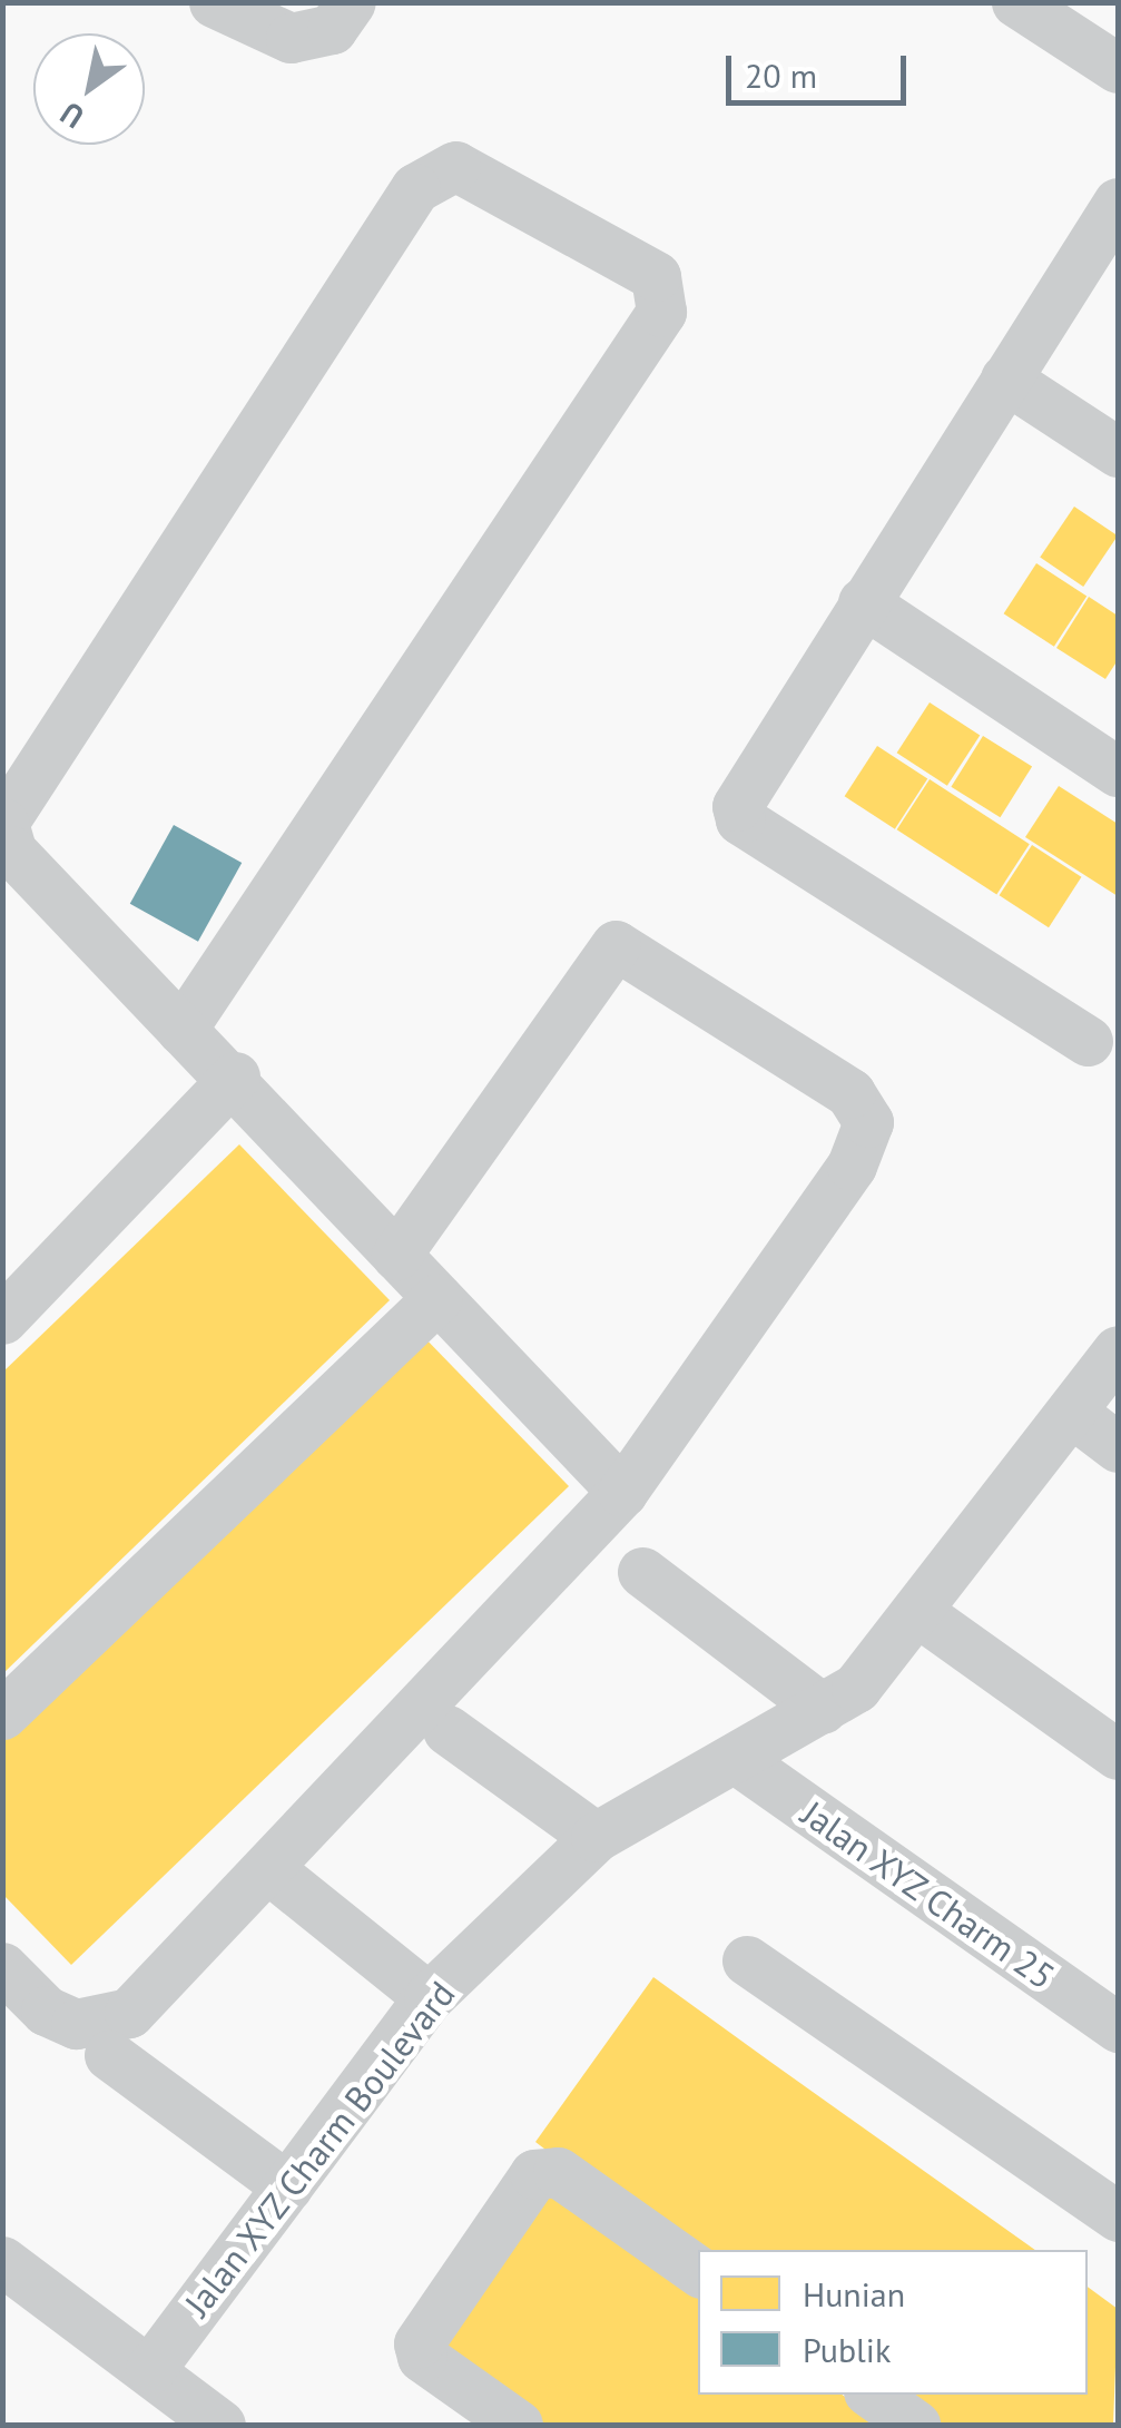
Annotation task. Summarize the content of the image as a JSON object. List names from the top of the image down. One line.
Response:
{"streets":{"street":["Jalan XYZ Charm 25","Jalan XYZ Charm Boulevard"]},"crossings":[["Jalan XYZ Charm 25","Jalan XYZ Charm Boulevard"]],"legend":["Hunian","Publik"],"scale_bar":"20 m","north":"bottom left"}
